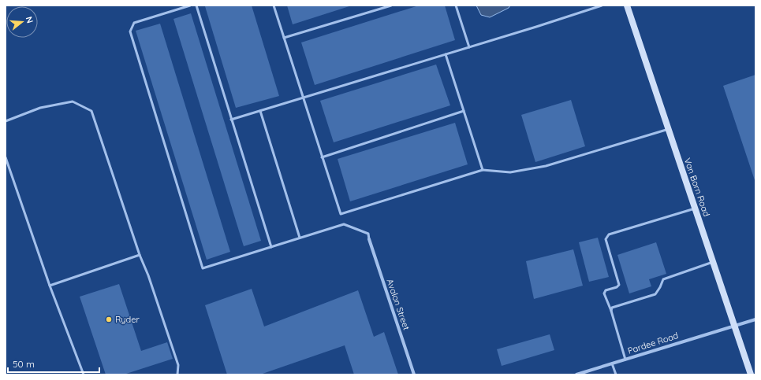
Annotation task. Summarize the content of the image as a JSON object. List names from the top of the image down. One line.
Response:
{"streets":{"main road":["Van Born Road"],"street":["Avalon Street","Pardee Road"]},"crossings":[["Van Born Road","Pardee Road"]],"places":["Ryder"],"scale_bar":"50 m","north":"right"}
